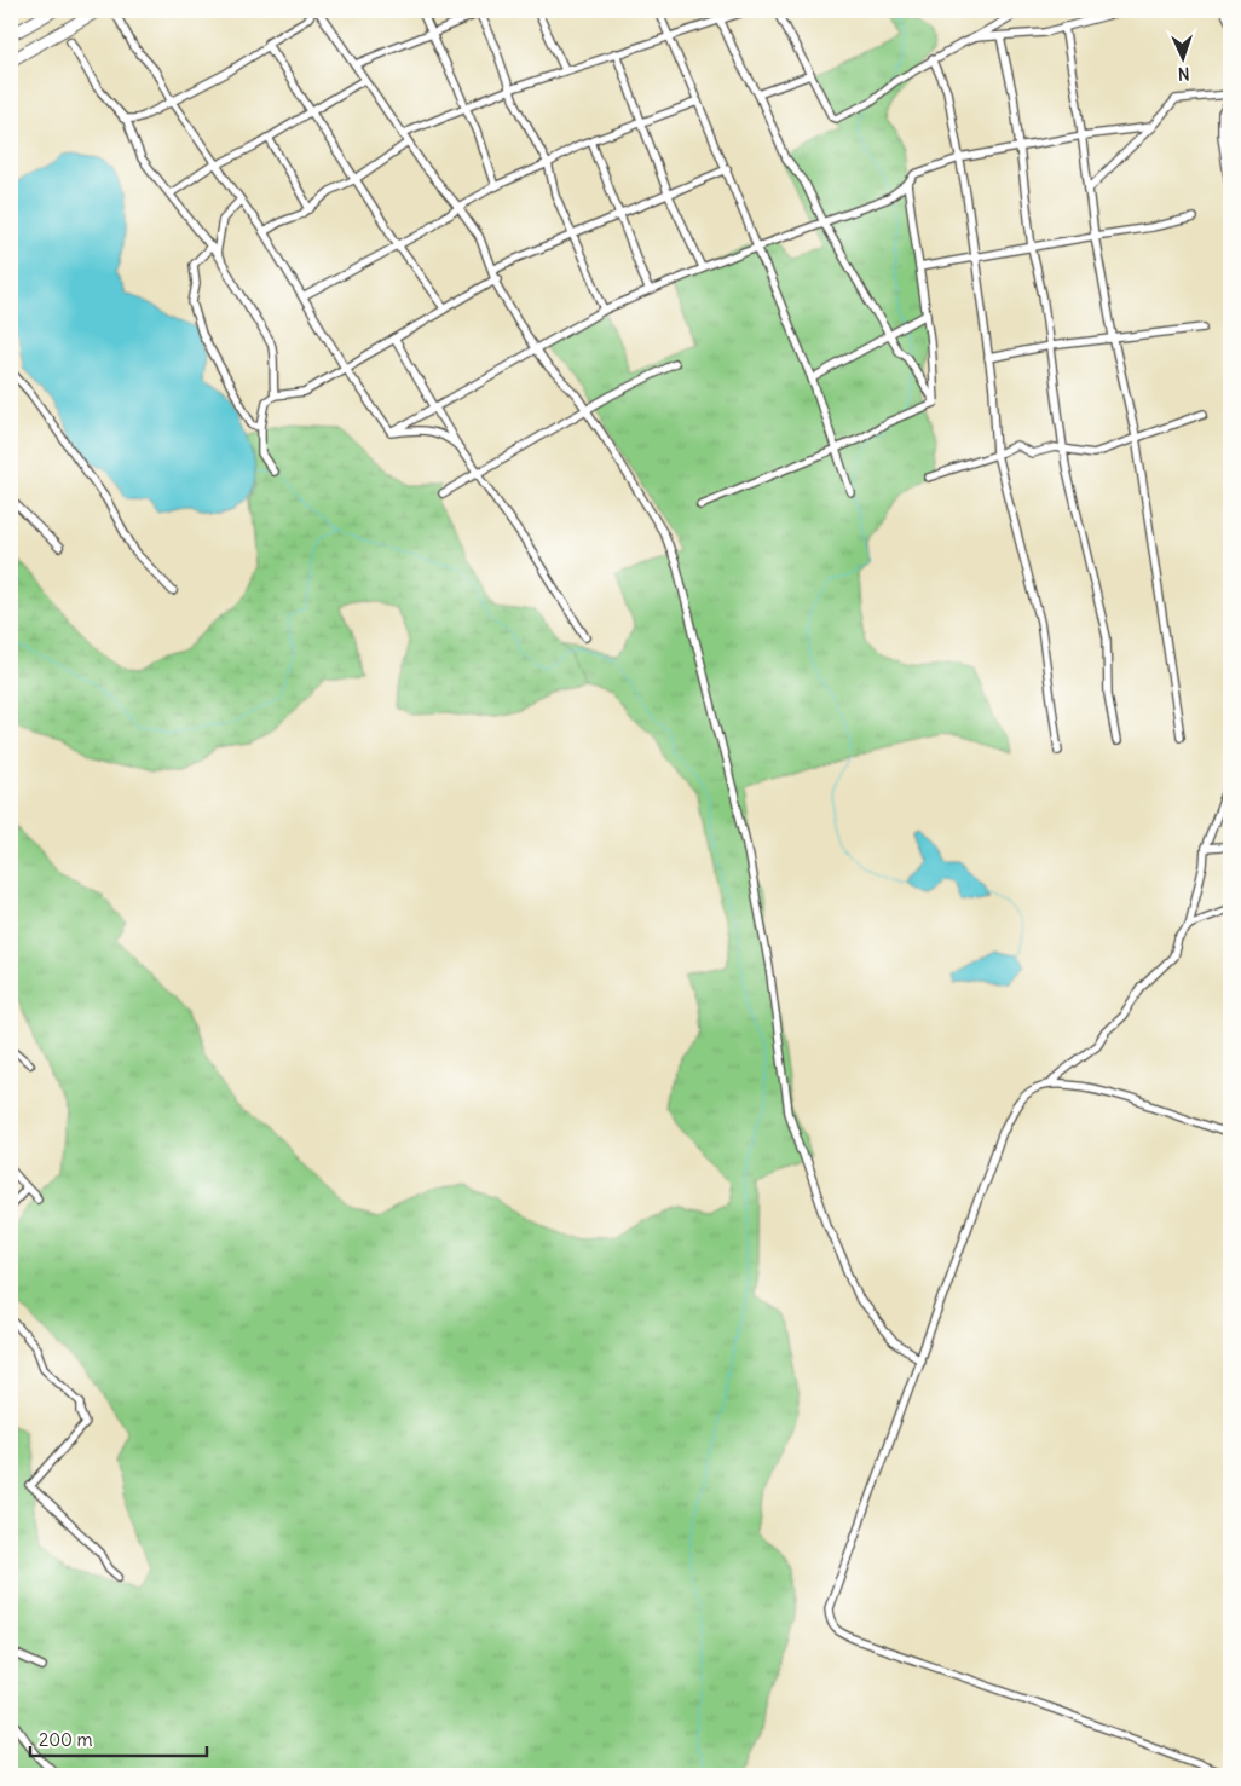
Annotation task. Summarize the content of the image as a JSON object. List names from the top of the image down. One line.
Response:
{"scale_bar":"200 m","north":"bottom"}
